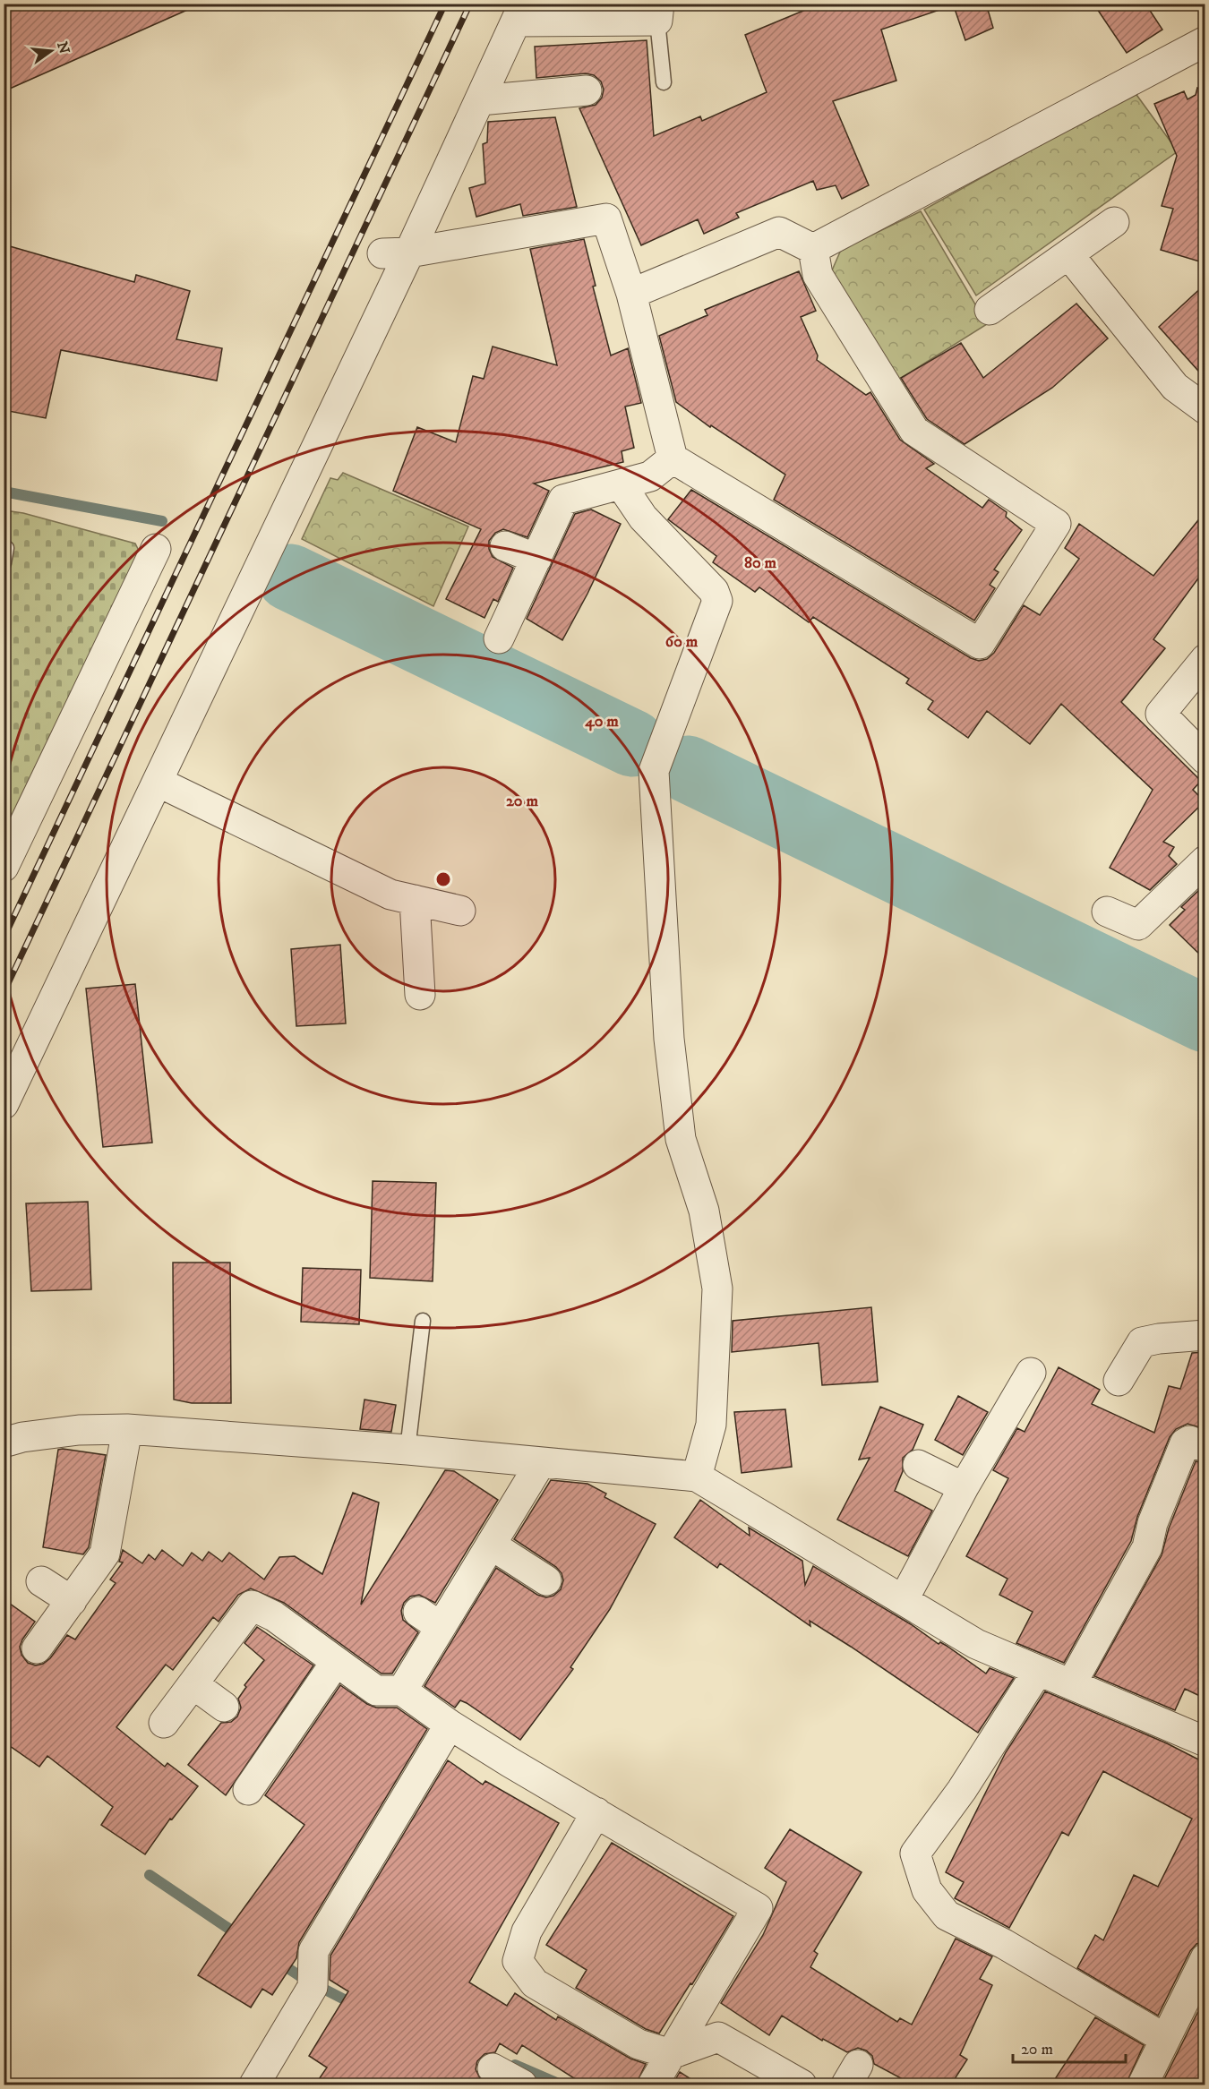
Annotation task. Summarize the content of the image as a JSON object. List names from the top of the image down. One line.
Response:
{"scale_bar":"20 m","north":"right","rings":["80 m","60 m","40 m","20 m"]}
